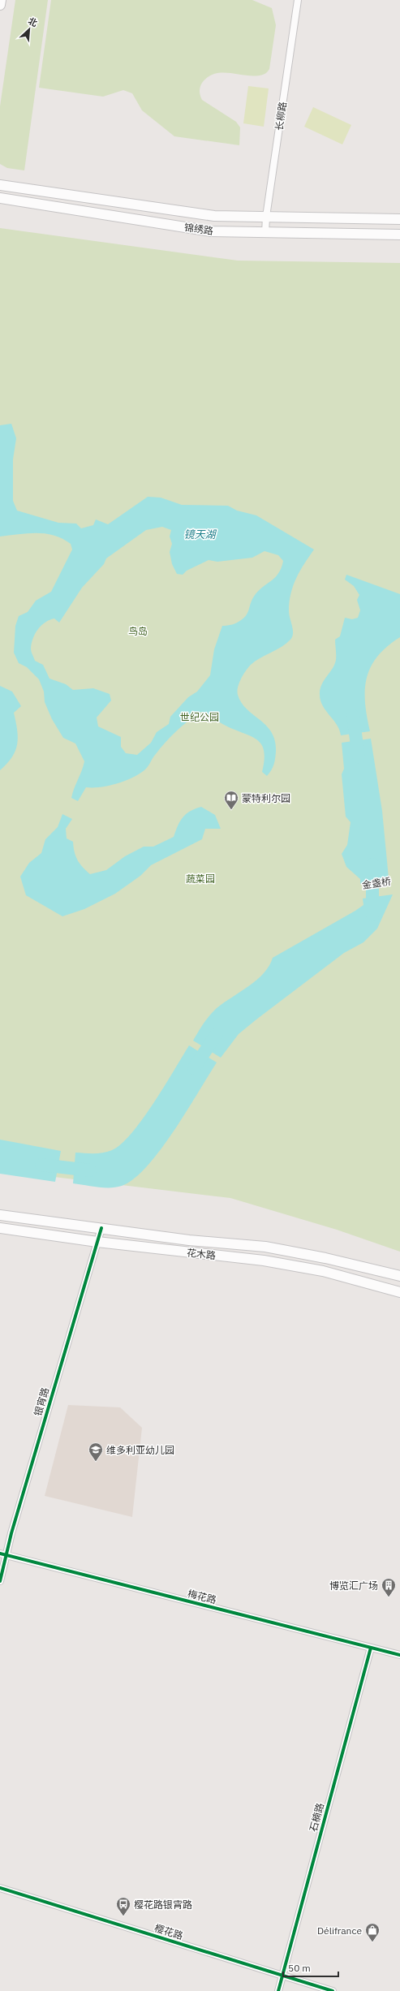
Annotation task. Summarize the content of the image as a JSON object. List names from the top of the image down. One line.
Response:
{"streets":{"main road":["锦绣路","花木路"],"street":["长柳路","银宵路","梅花路","石楠路","樱花路"]},"crossings":[["长柳路","锦绣路"],["花木路","银宵路"],["银宵路","梅花路"],["梅花路","石楠路"],["石楠路","樱花路"]],"water":["镜天湖"],"parks":["鸟岛","世纪公园","蔬菜园"],"places":{"library":["蒙特利尔园"],"school or university":["维多利亚幼儿园"],"building":["博览汇广场"],"bus stop":["樱花路银霄路"],"shop":["Délifrance"]},"scale_bar":"50 m","north":"top right"}
